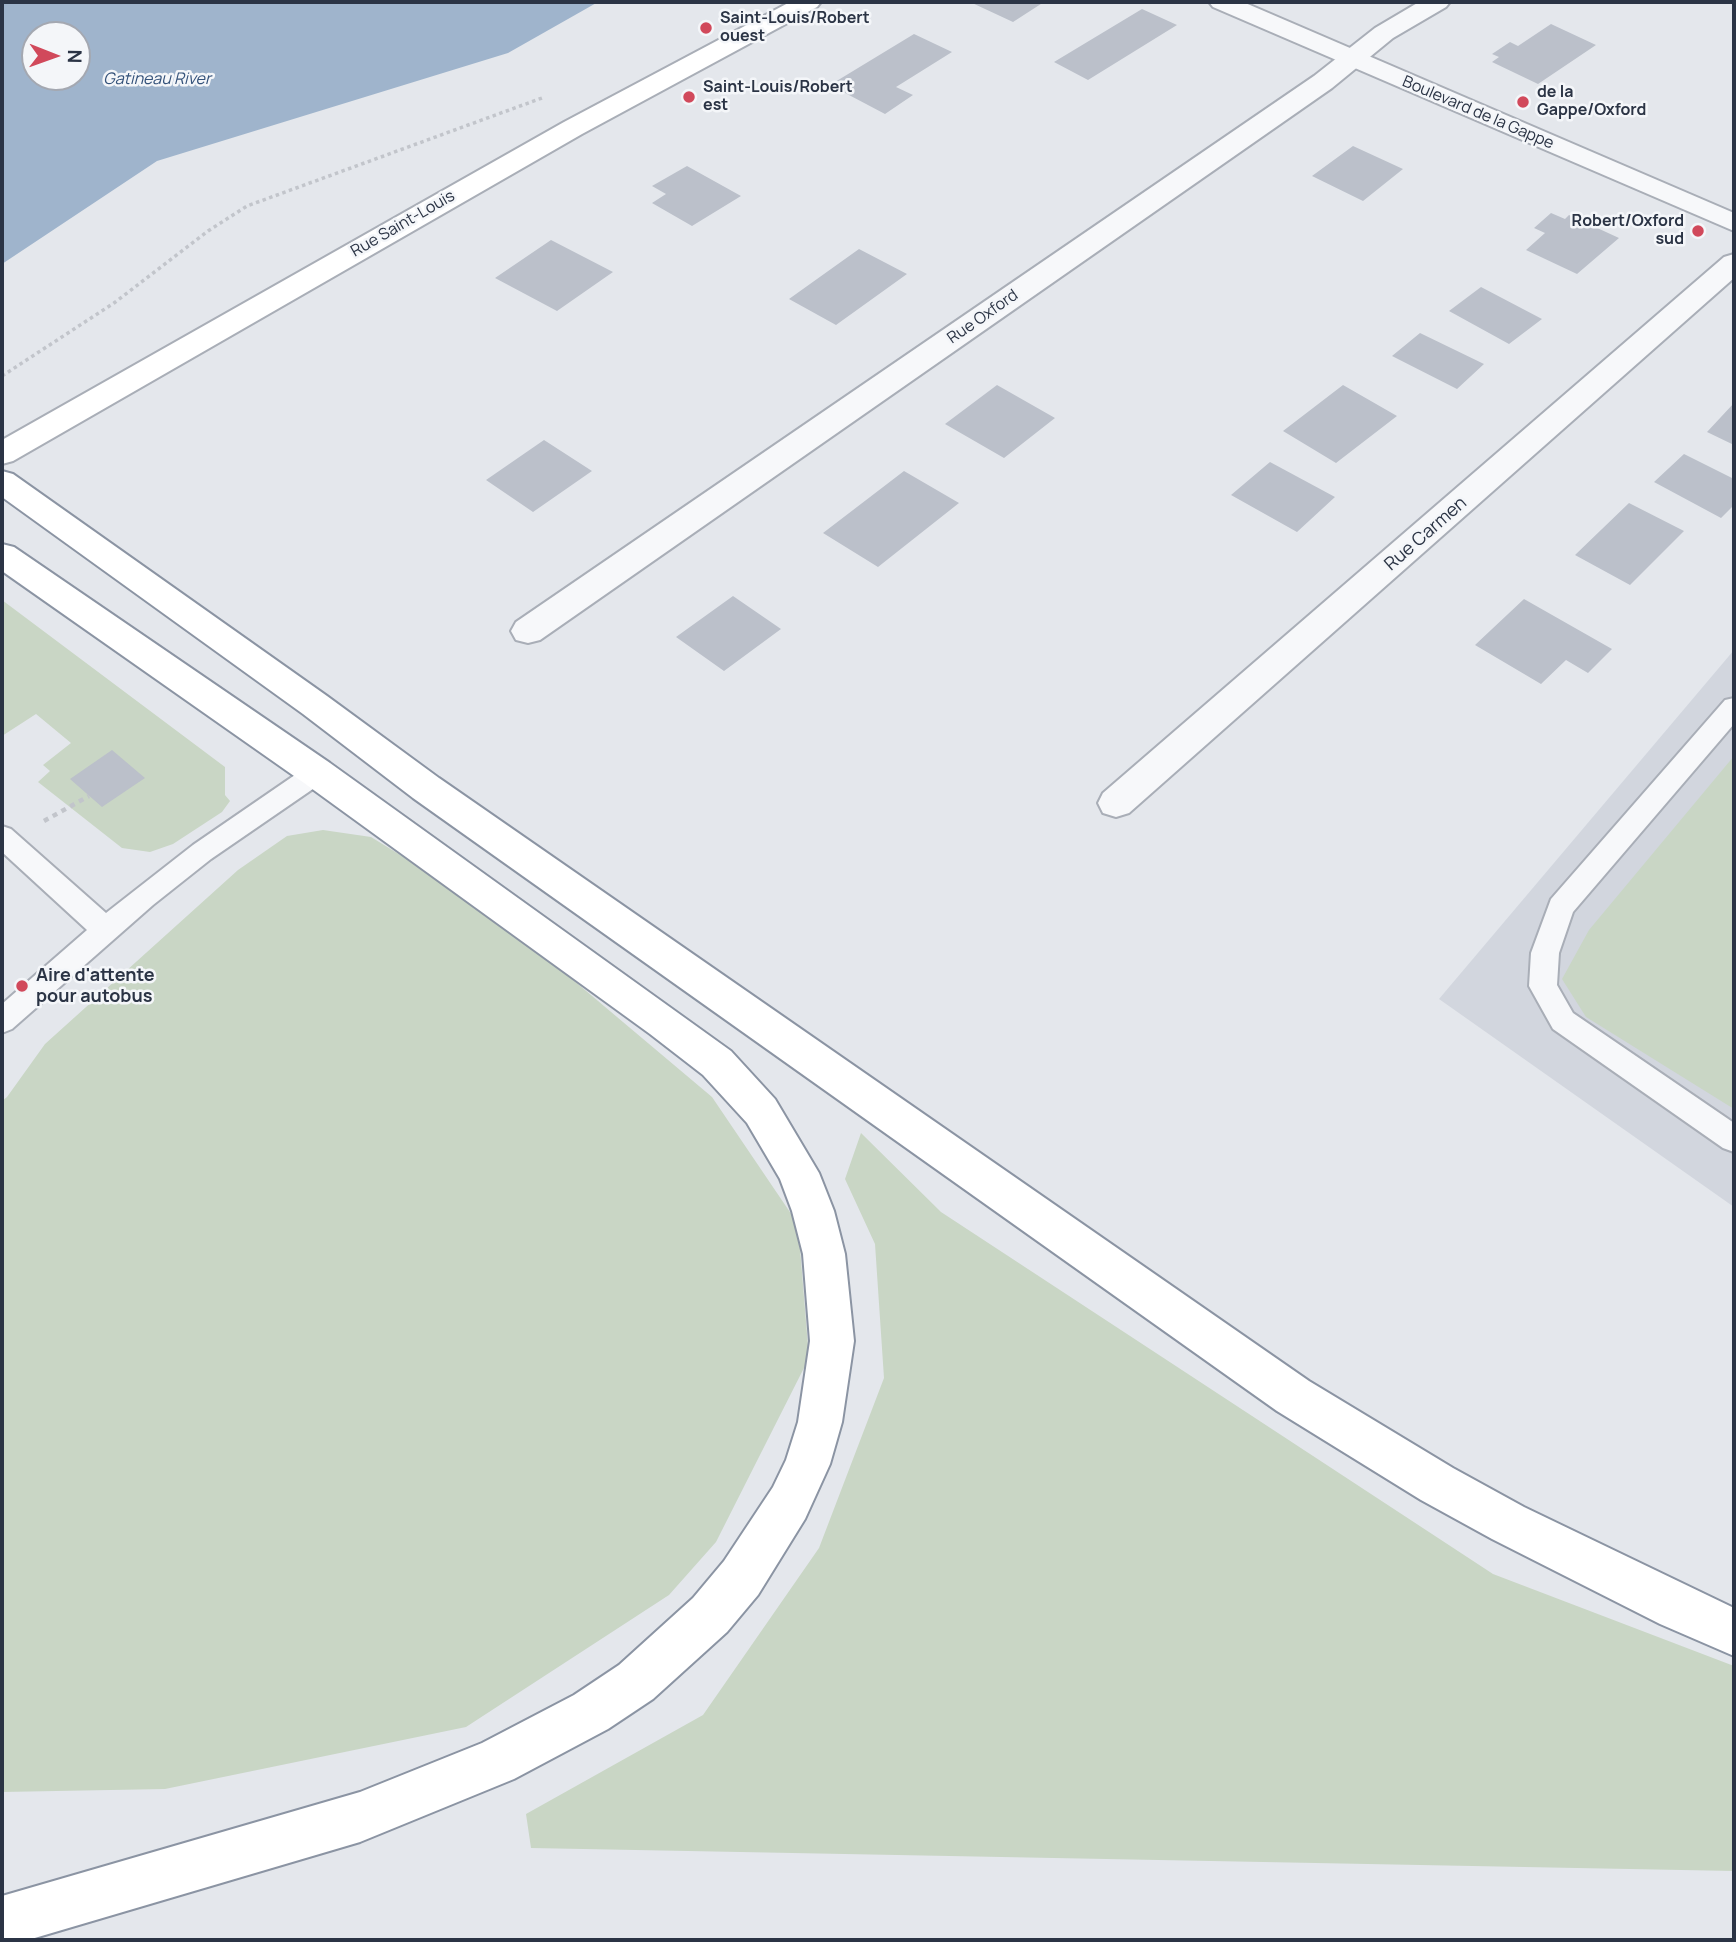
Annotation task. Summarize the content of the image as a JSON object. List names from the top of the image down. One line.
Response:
{"streets":{"main road":["Rue Saint-Louis"],"street":["Boulevard de la Gappe","Rue Oxford","Rue Carmen"]},"crossings":[["Boulevard de la Gappe","Rue Oxford"]],"water":["Gatineau River"],"places":["Saint-Louis/Robert ouest","Saint-Louis/Robert est","de la Gappe/Oxford","Robert/Oxford sud","Aire d'attente pour autobus"],"north":"right"}
